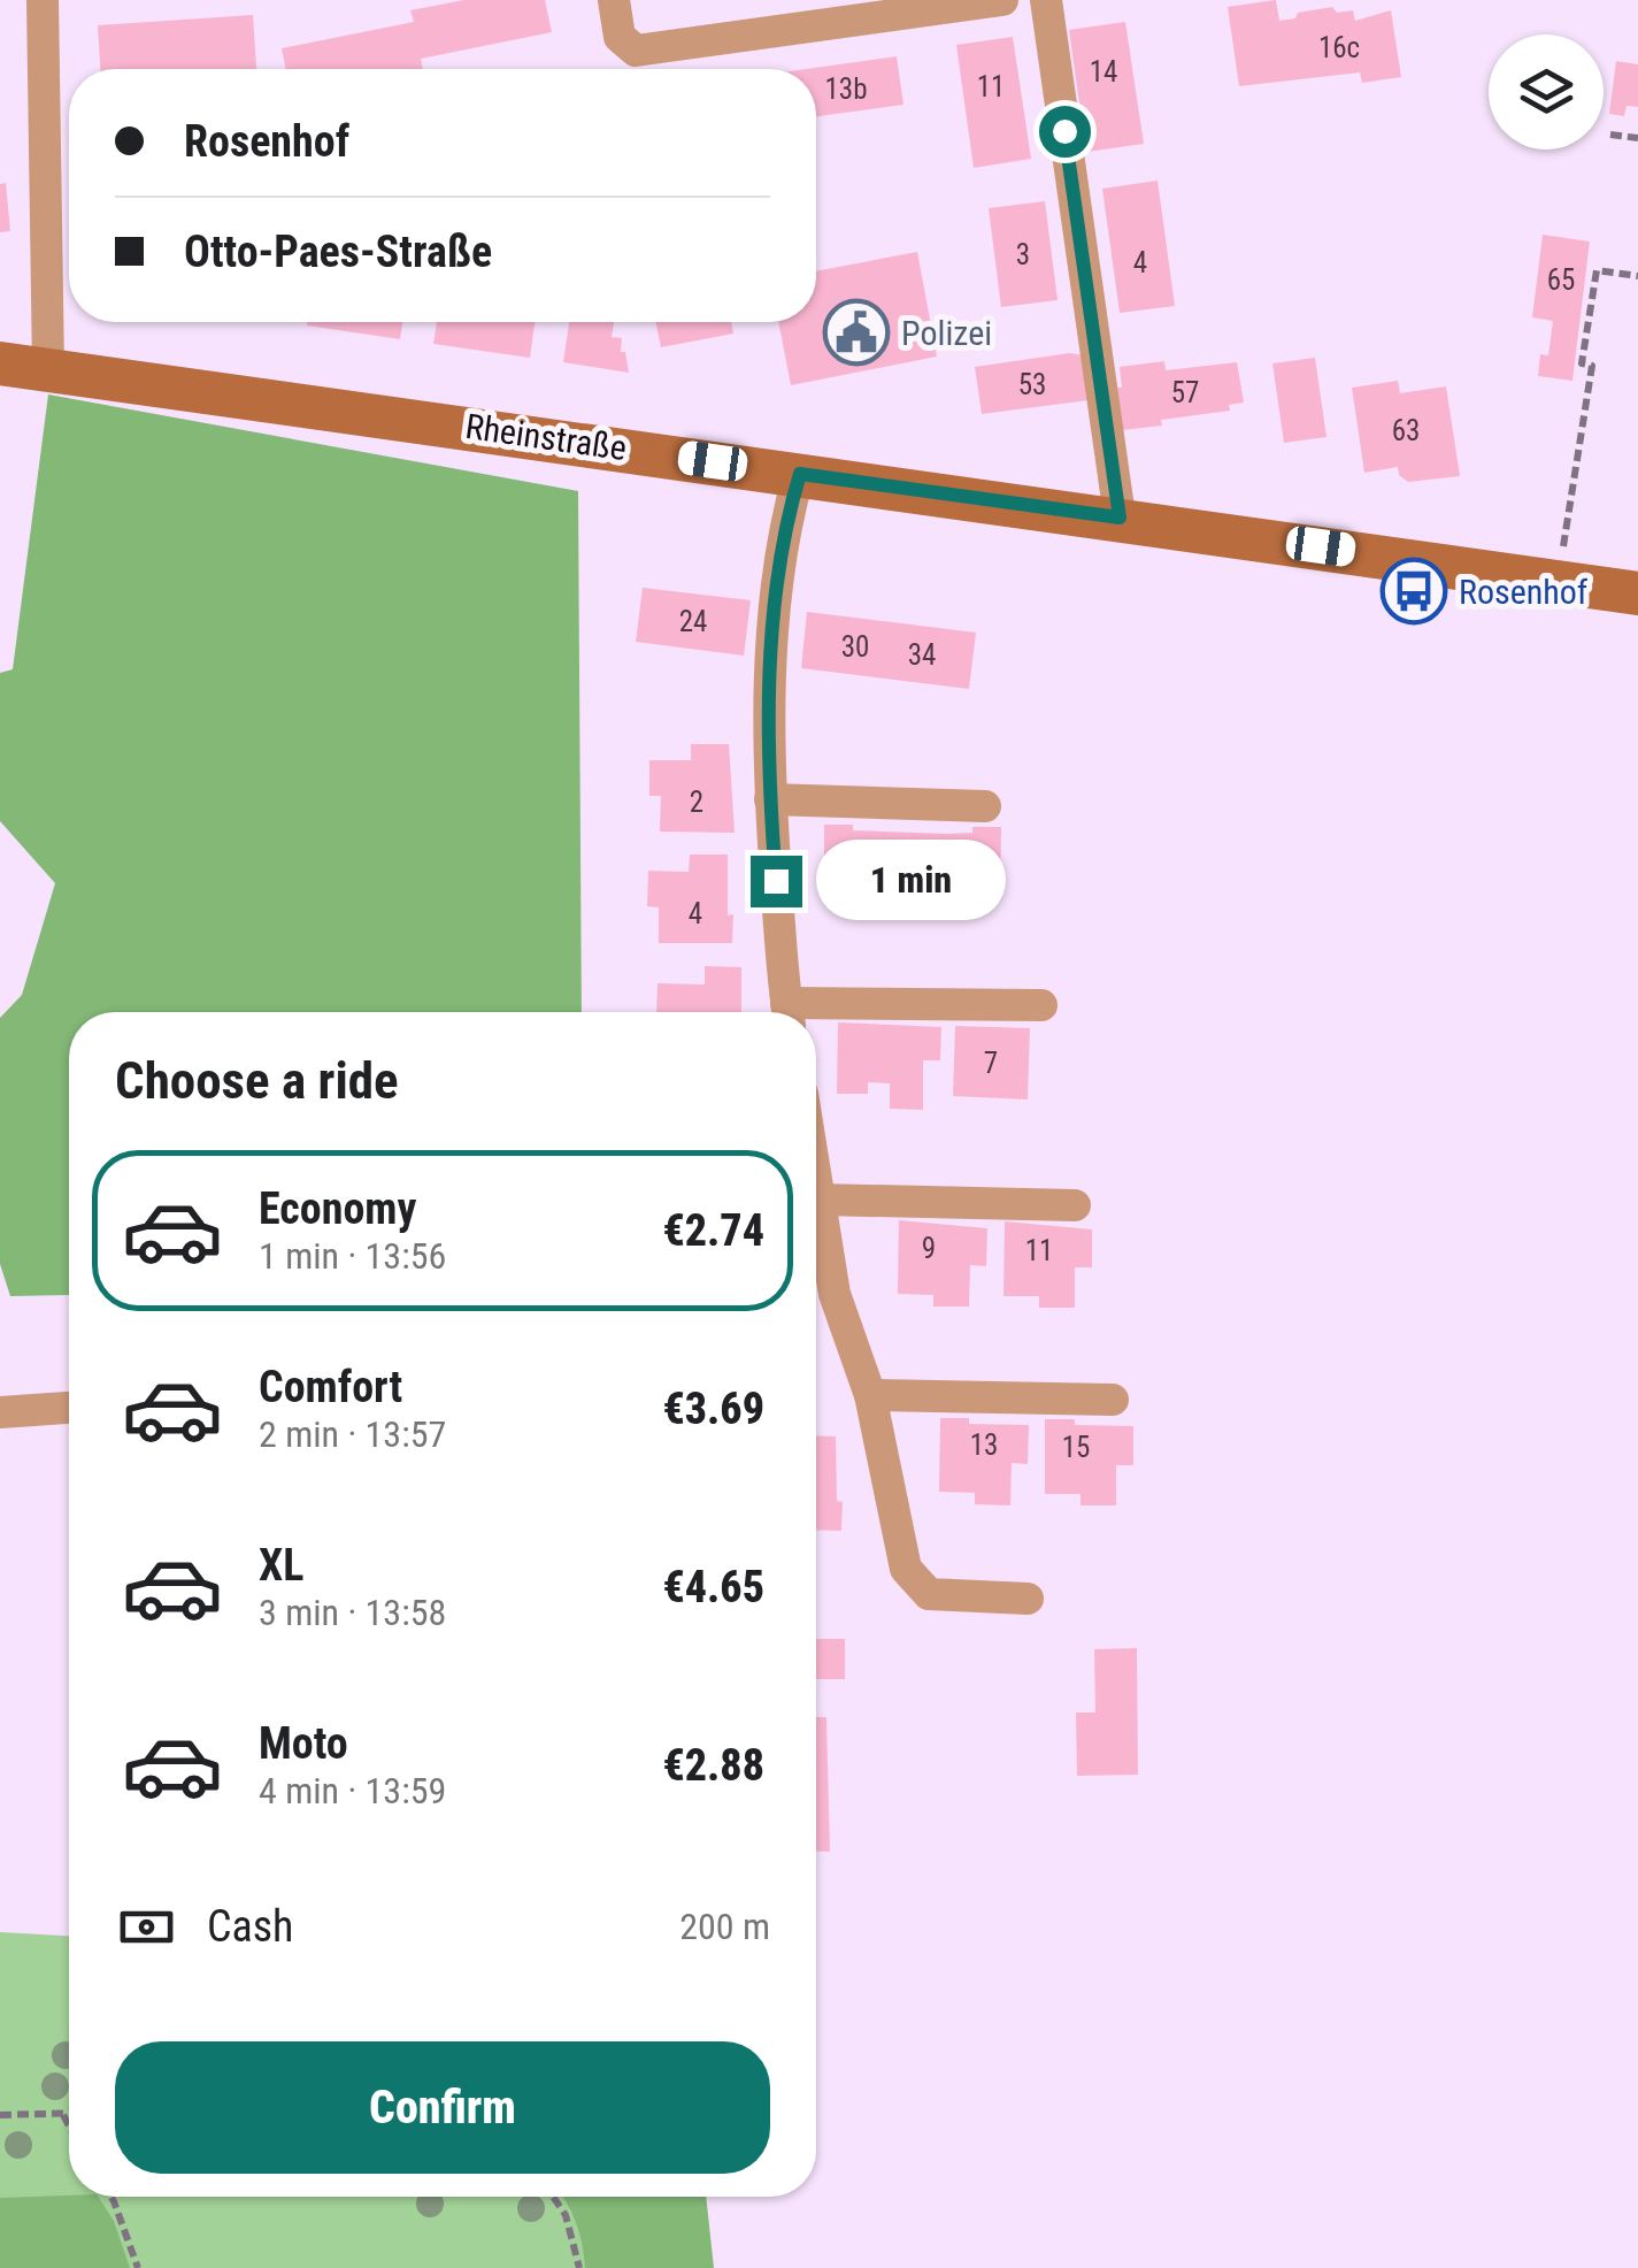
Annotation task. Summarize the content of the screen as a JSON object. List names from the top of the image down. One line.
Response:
{"streets":{"main road":["Rheinstraße"]},"places":{"public building":["Polizei"],"bus stop":["Rosenhof"]},"house_numbers":["16c","14","11","13b","3","4","65","53","57","63","24","30","34","2","4","7","9","11","13","15"],"page":{"banner":["Rosenhof","Otto-Paes-Straße"],"bubble":"1 min","heading":"Choose a ride","list":[{"name":"Economy","note":"1 min · 13:56","value":"€2.74"},{"name":"Comfort","note":"2 min · 13:57","value":"€3.69"},{"name":"XL","note":"3 min · 13:58","value":"€4.65"},{"name":"Moto","note":"4 min · 13:59","value":"€2.88"}],"pay":["Cash","200 m"],"buttons":"Confirm"}}
